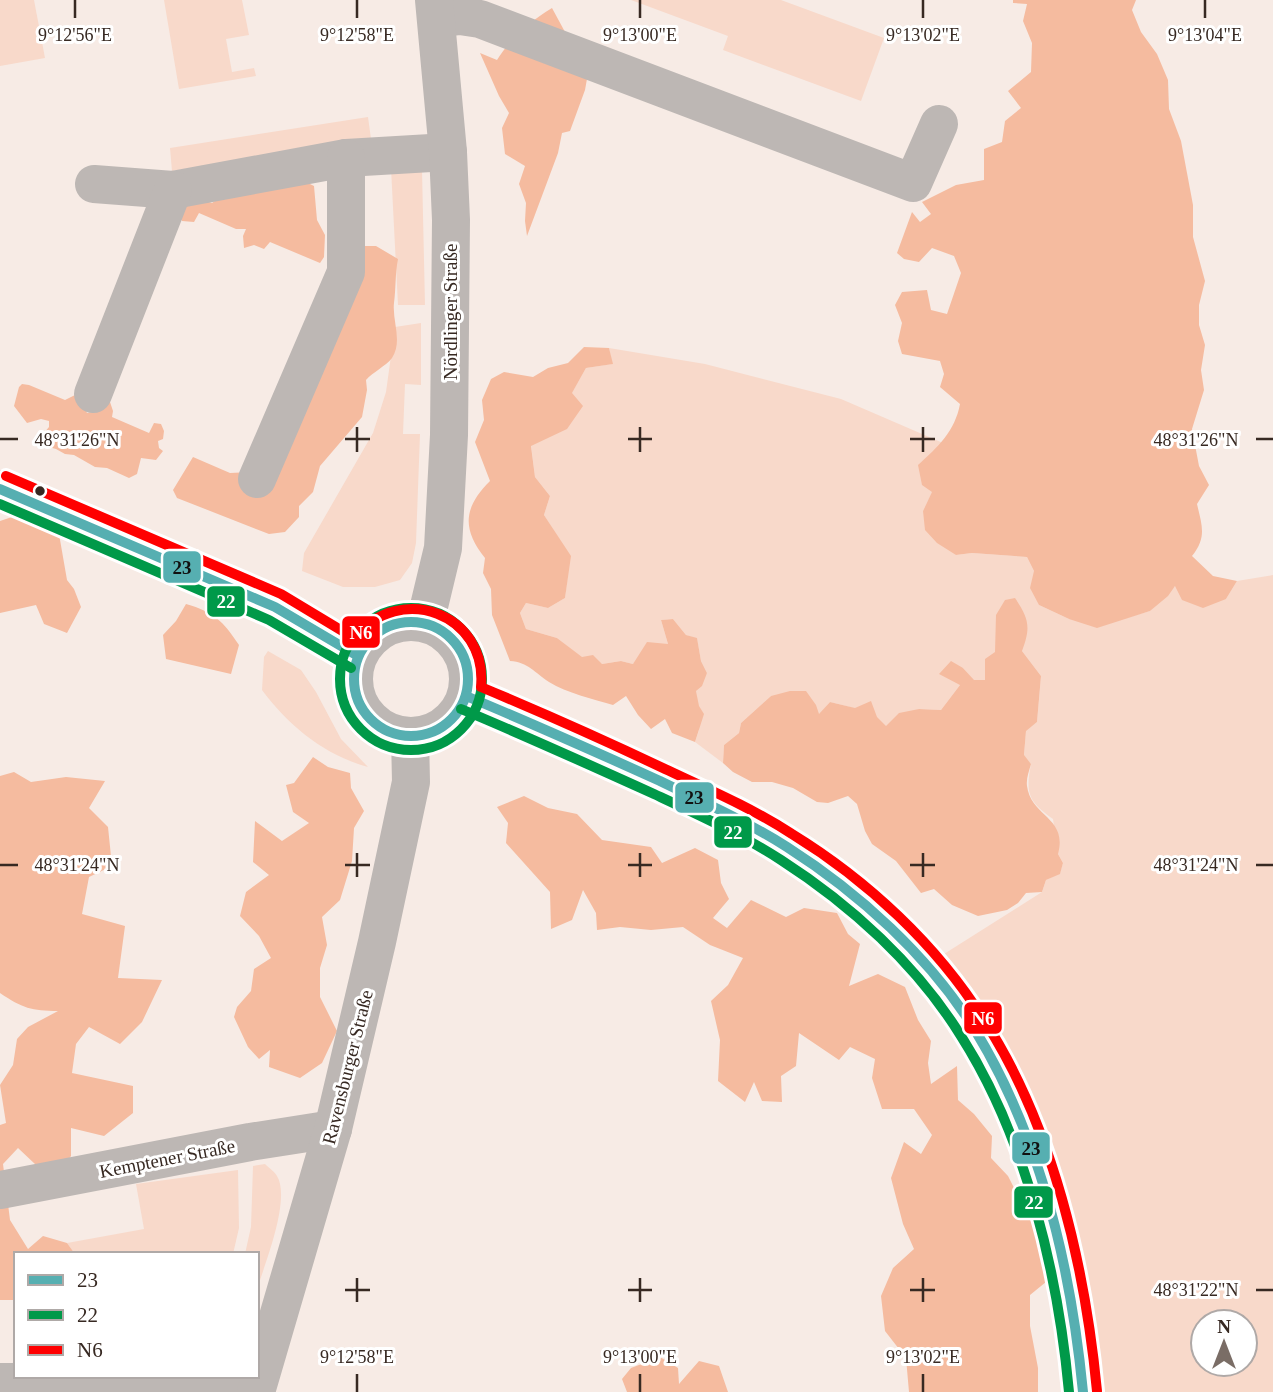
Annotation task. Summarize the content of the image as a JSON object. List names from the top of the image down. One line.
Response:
{"streets":{"street":["Nördlinger Straße","Ravensburger Straße","Kemptener Straße"]},"crossings":[["Nördlinger Straße","Ravensburger Straße"],["Ravensburger Straße","Kemptener Straße"]],"lines":["transit line N6","transit line 23","transit line 22"],"legend":["23","22","N6"],"north":"top","coordinates":["9°12'56\"E","9°12'58\"E","9°13'00\"E","9°13'02\"E","9°13'04\"E","48°31'26\"N","48°31'24\"N","48°31'22\"N"]}
